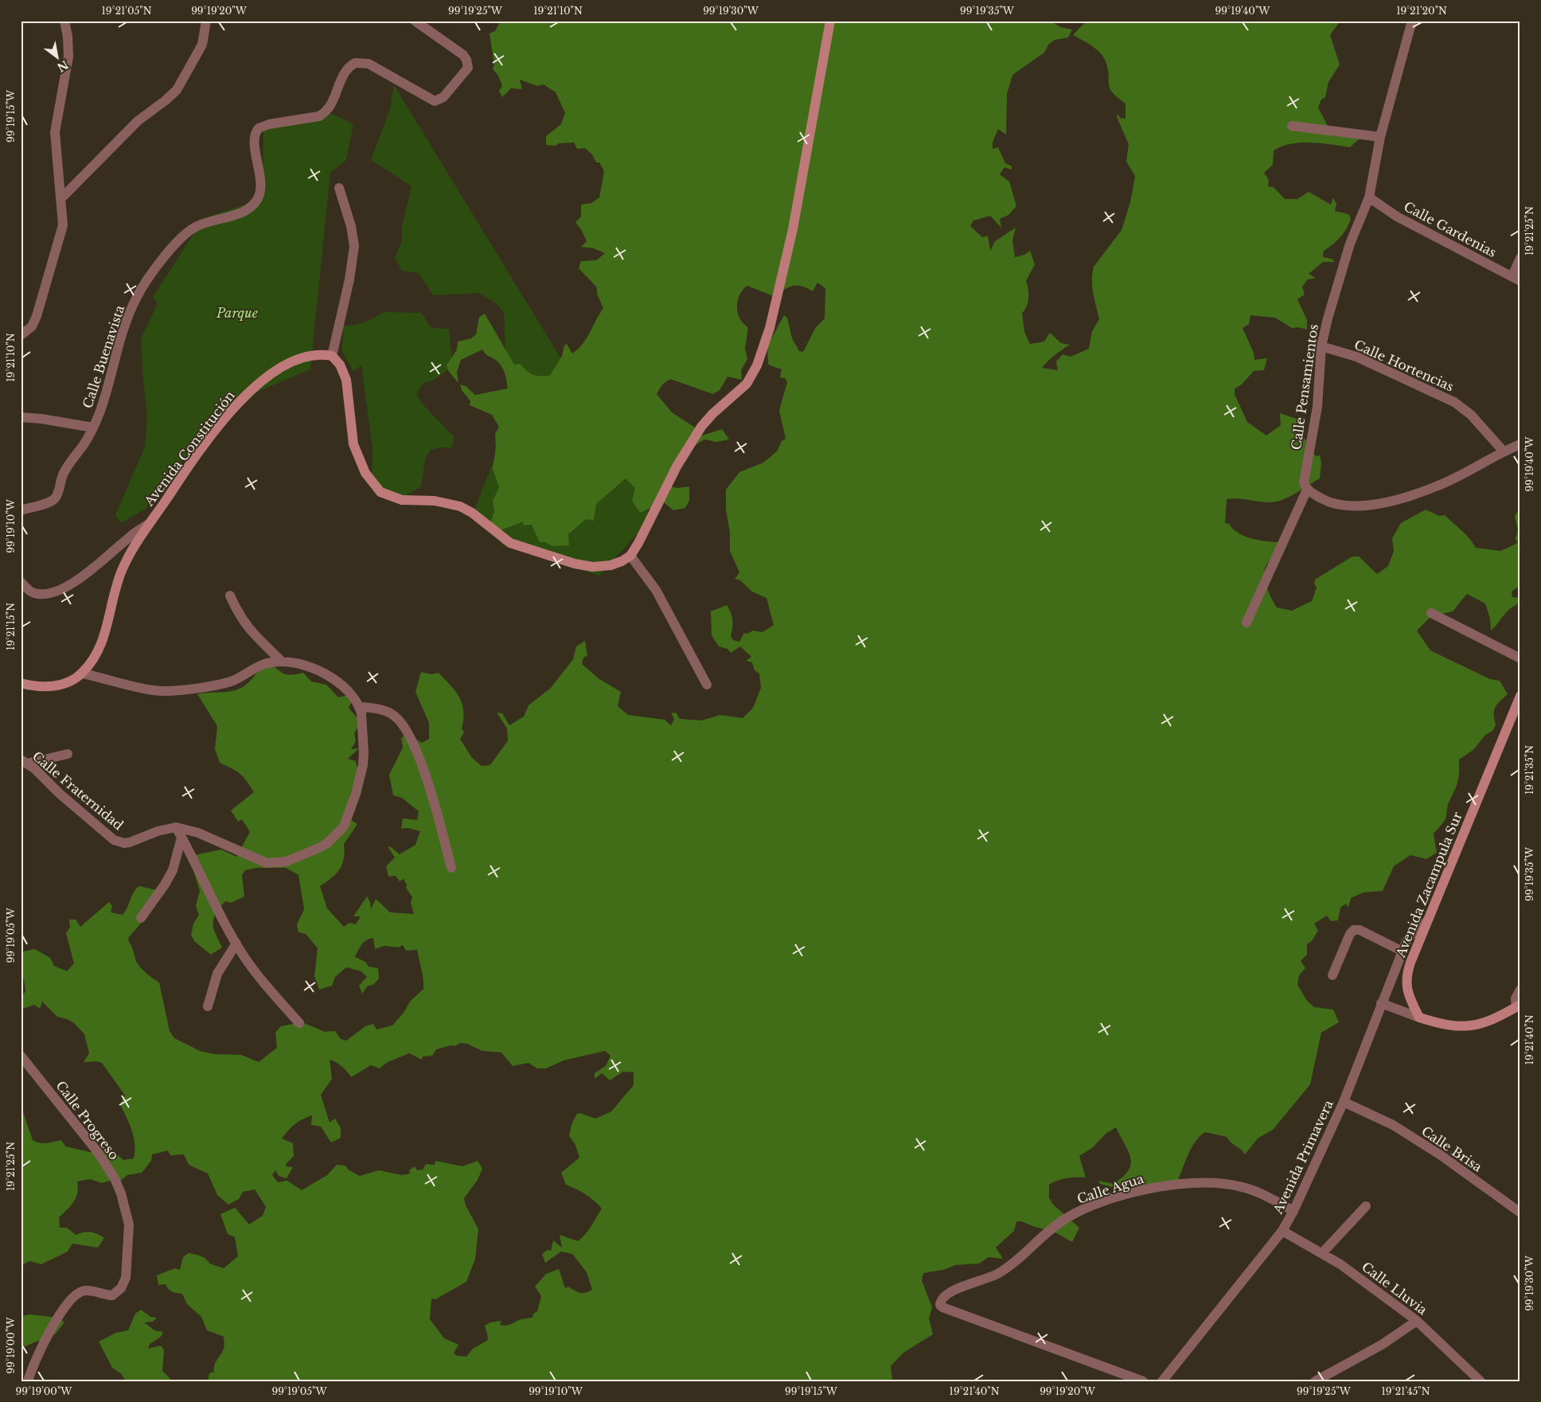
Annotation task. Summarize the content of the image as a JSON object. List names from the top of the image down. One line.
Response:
{"streets":{"main road":["Avenida Constitución","Avenida Zacampula Sur"],"street":["Calle Gardenias","Calle Buenavista","Calle Hortencias","Calle Pensamientos","Calle Fraternidad","Calle Progreso","Calle Brisa","Avenida Primavera","Calle Agua","Calle Lluvia"]},"crossings":[["Calle Gardenias","Calle Pensamientos"],["Calle Hortencias","Calle Pensamientos"],["Avenida Zacampula Sur","Avenida Primavera"],["Calle Brisa","Avenida Primavera"],["Avenida Primavera","Calle Agua"],["Avenida Primavera","Calle Lluvia"]],"parks":["Parque"],"north":"bottom right","coordinates":["19°21'05\"N","99°19'20\"W","99°19'25\"W","19°21'10\"N","99°19'30\"W","99°19'35\"W","99°19'40\"W","19°21'20\"N","99°19'15\"W","19°21'25\"N","99°19'10\"W","19°21'15\"N","19°21'35\"N","99°19'05\"W","19°21'40\"N","99°19'00\"W","19°21'45\"N"]}
